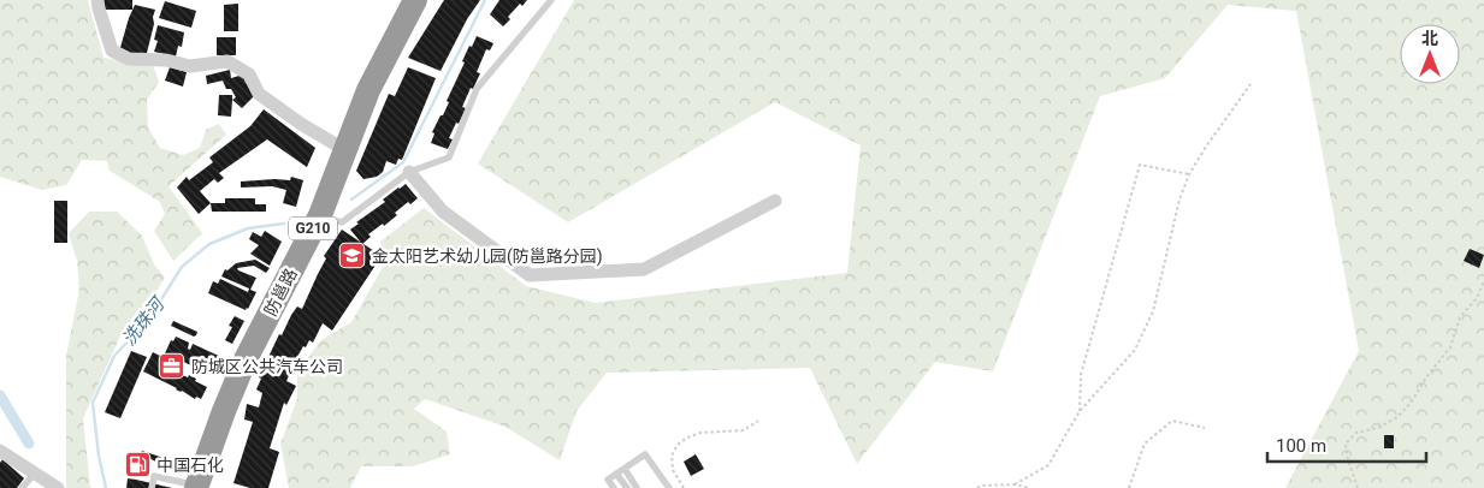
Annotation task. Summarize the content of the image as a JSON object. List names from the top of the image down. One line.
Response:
{"streets":{"highway":["G210","防邕路"]},"water":["洗珠河"],"places":{"school or university":["金太阳艺术幼儿园(防邕路分园)"],"office":["防城区公共汽车公司"],"fuel station":["中国石化"]},"scale_bar":"100 m","north":"top"}
